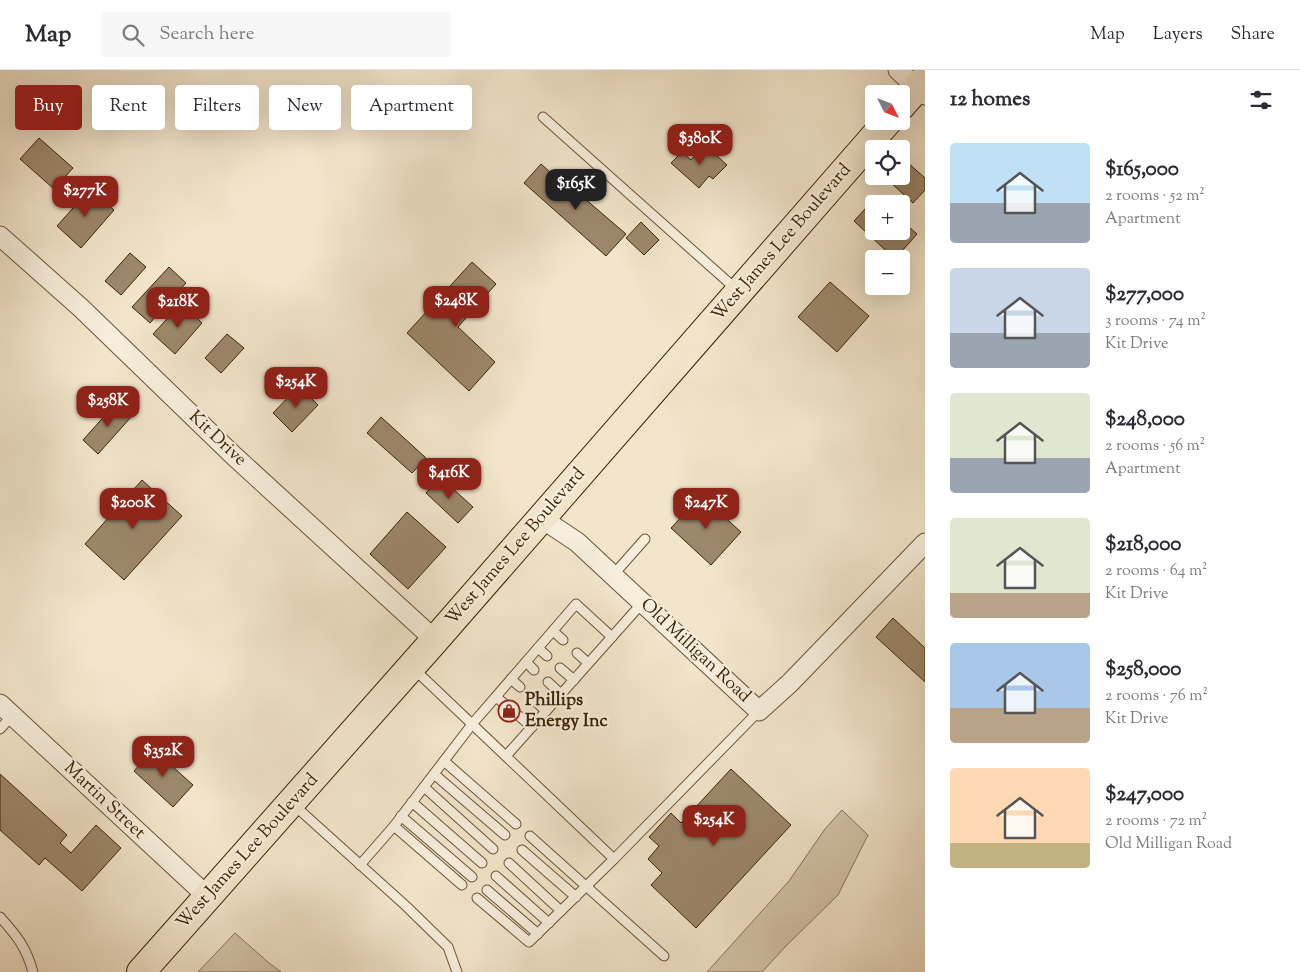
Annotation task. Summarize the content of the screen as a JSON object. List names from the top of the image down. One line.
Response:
{"streets":{"main road":["West James Lee Boulevard"],"street":["Kit Drive","Old Milligan Road","Martin Street"]},"crossings":[["West James Lee Boulevard","Kit Drive"],["West James Lee Boulevard","Old Milligan Road"],["West James Lee Boulevard","Martin Street"]],"places":{"shop":["Phillips Energy Inc"]},"north":"bottom right","page":{"header":"Map","search":"Search here","nav":["Map","Layers","Share"],"heading":"12 homes","map_buttons":["+","−"],"chip":["Buy","Rent","Filters","New","Apartment"],"price":["$380K","$165K","$277K","$248K","$218K","$254K","$258K","$416K","$200K","$247K","$352K","$254K"],"list":[{"name":"$165,000","note":"2 rooms · 52 m² · Apartment"},{"name":"$277,000","note":"3 rooms · 74 m² · Kit Drive"},{"name":"$248,000","note":"2 rooms · 56 m² · Apartment"},{"name":"$218,000","note":"2 rooms · 64 m² · Kit Drive"},{"name":"$258,000","note":"2 rooms · 76 m² · Kit Drive"},{"name":"$247,000","note":"2 rooms · 72 m² · Old Milligan Road"}]}}
